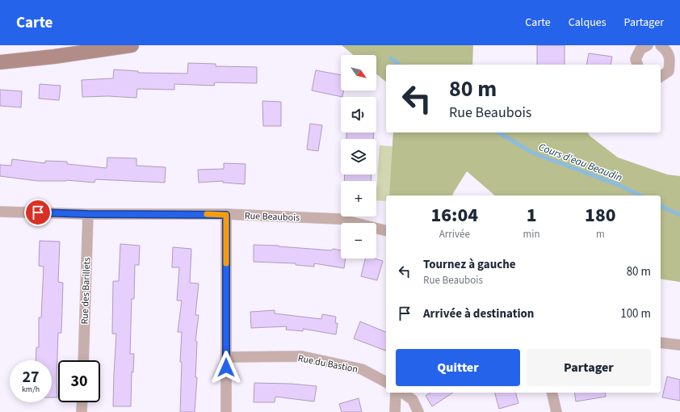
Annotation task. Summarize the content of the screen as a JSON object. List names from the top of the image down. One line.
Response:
{"streets":{"street":["Rue Beaubois","Rue des Barillets","Rue du Bastion"]},"crossings":[["Rue Beaubois","Rue des Barillets"]],"water":["Cours d'eau Beaudin"],"north":"bottom right","page":{"header":"Carte","nav":["Carte","Calques","Partager"],"map_buttons":["+","−"],"turn":["80 m","Rue Beaubois"],"eta":["16:04","Arrivée","1","min","180","m"],"list":[{"name":"Tournez à gauche","note":"Rue Beaubois","value":"80 m"},{"name":"Arrivée à destination","value":"100 m"}],"buttons":["Quitter","Partager"],"speed":"27 km/h","limit":"30"}}
